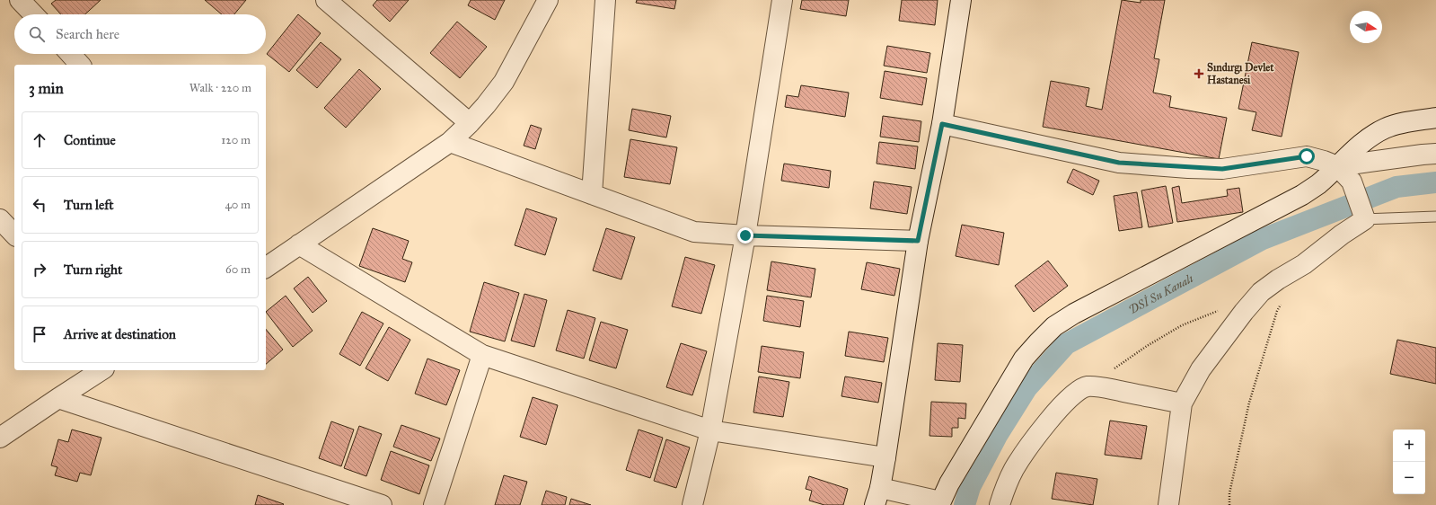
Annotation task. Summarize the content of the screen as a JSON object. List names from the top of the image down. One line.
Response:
{"water":["DSİ Su Kanalı"],"places":{"health":["Sındırgı Devlet Hastanesi"]},"north":"right","page":{"search":"Search here","heading":["3 min","Walk · 220 m"],"list":[["Continue","120 m"],["Turn left","40 m"],["Turn right","60 m"],"Arrive at destination"],"map_buttons":["+","−"]}}
